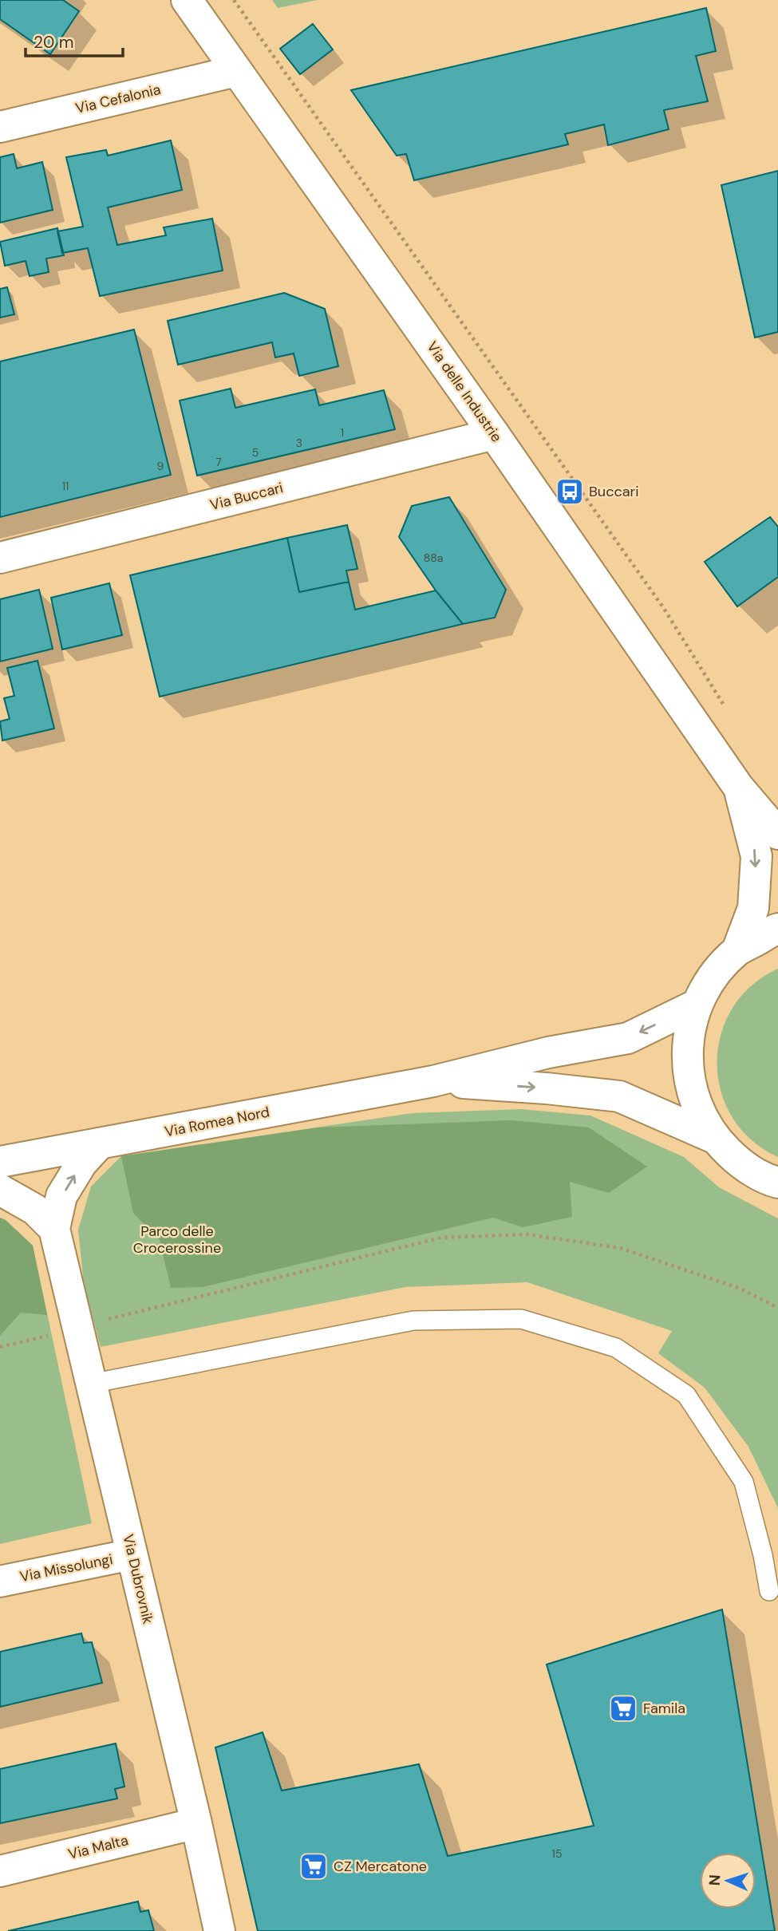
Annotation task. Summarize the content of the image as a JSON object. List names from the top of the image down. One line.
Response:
{"streets":{"street":["Via Cefalonia","Via delle Industrie","Via Buccari","Via Romea Nord","Via Missolungi","Via Dubrovnik","Via Malta"]},"crossings":[["Via Cefalonia","Via delle Industrie"],["Via delle Industrie","Via Buccari"],["Via Romea Nord","Via Dubrovnik"],["Via Missolungi","Via Dubrovnik"],["Via Dubrovnik","Via Malta"]],"parks":["Parco delle Crocerossine"],"places":{"bus stop":["Buccari"],"supermarket":["Famila","CZ Mercatone"]},"house_numbers":["1","3","5","7","9","11","88a","15"],"scale_bar":"20 m","north":"left"}
